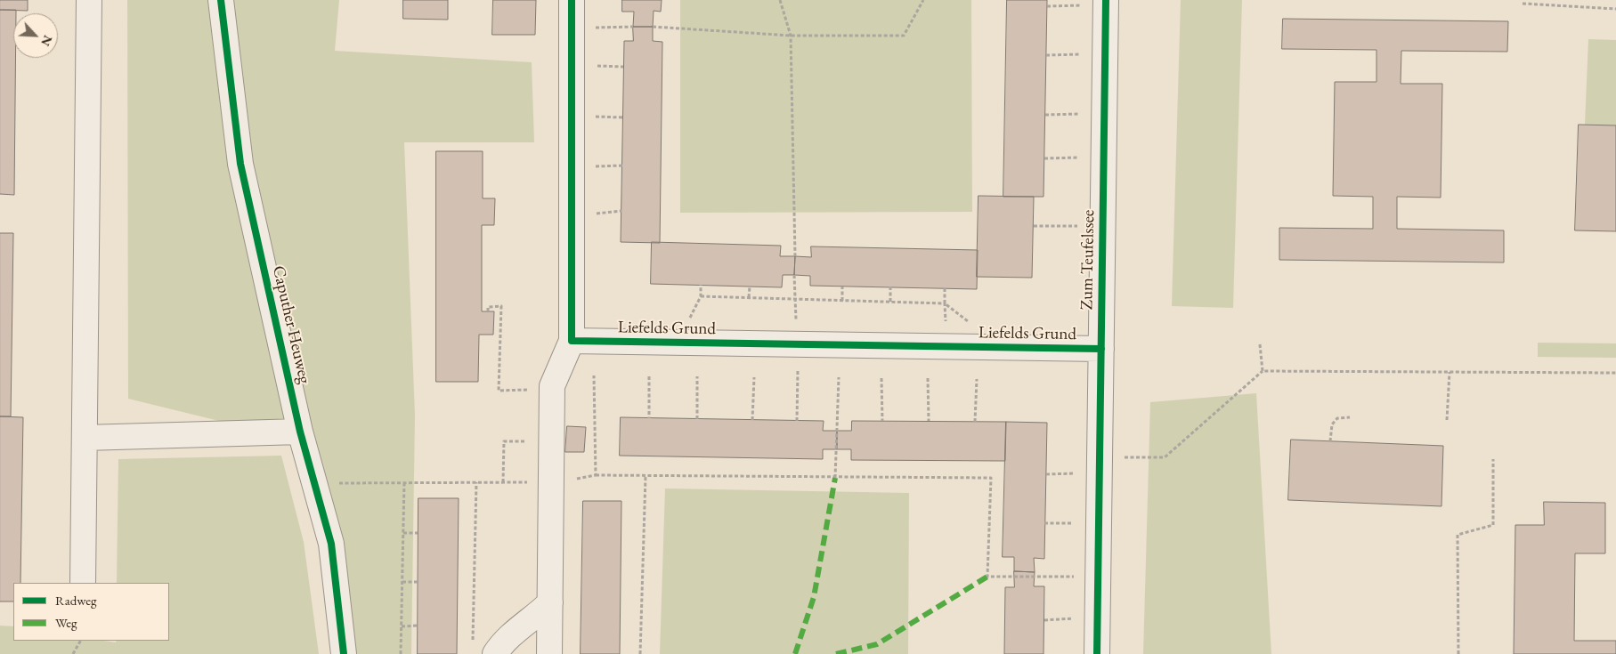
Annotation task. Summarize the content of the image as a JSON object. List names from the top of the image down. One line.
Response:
{"streets":{"street":["Zum Teufelssee","Caputher Heuweg","Liefelds Grund"]},"crossings":[["Zum Teufelssee","Liefelds Grund"]],"legend":["Radweg","Weg"],"north":"bottom right"}
